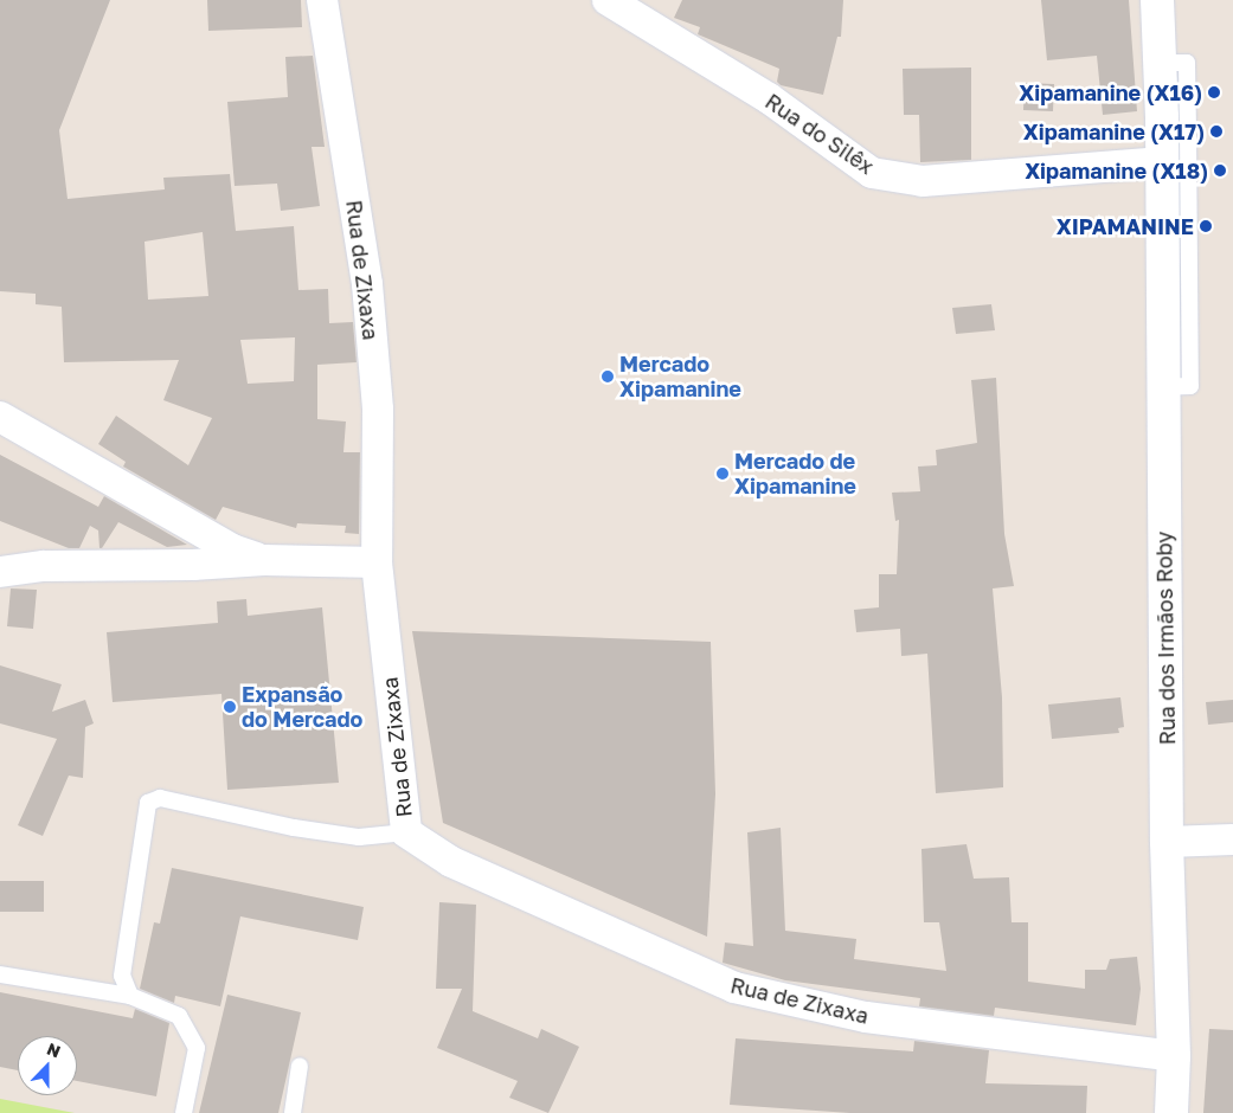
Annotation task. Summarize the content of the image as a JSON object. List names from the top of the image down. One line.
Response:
{"streets":{"street":["Rua do Silêx","Rua de Zixaxa","Rua dos Irmãos Roby"]},"crossings":[["Rua do Silêx","Rua dos Irmãos Roby"],["Rua de Zixaxa","Rua dos Irmãos Roby"]],"places":["Xipamanine (X16)","Xipamanine (X17)","Xipamanine (X18)","XIPAMANINE","Mercado Xipamanine","Mercado de Xipamanine","Expansão do Mercado"],"north":"top"}
